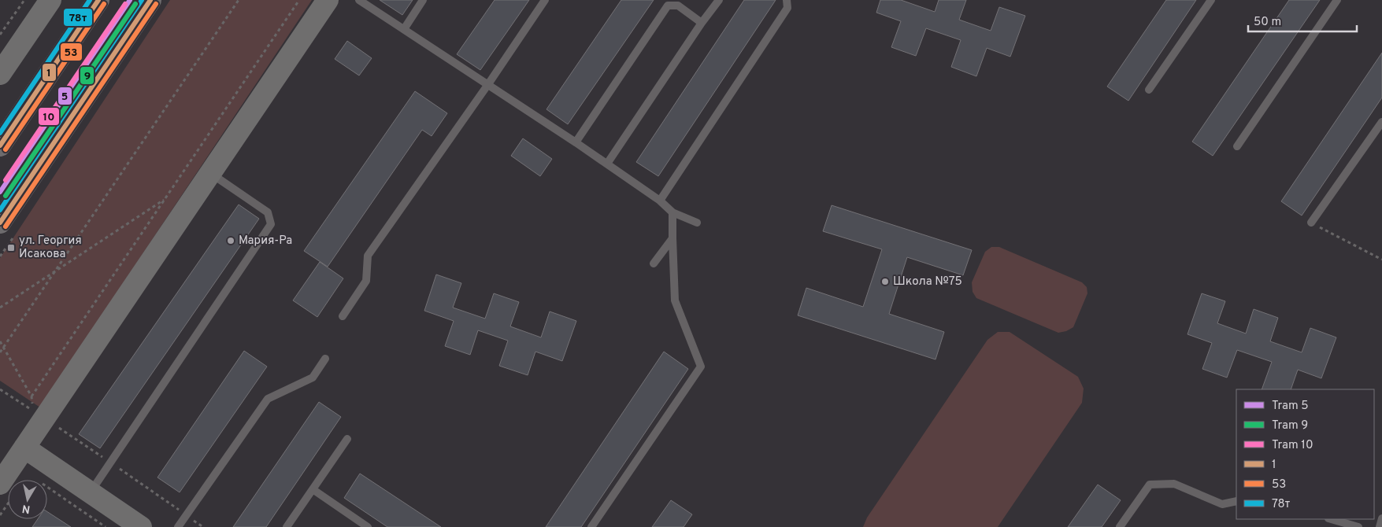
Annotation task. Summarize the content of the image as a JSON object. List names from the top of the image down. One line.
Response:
{"places":{"other":["Мария-Ра","Школа №75"],"transit":["ул. Георгия Исакова"]},"lines":["tram line 5","transit line 1","transit line 78т","tram line 9","tram line 10","transit line 53"],"legend":["Tram 5","Tram 9","Tram 10","1","53","78т"],"scale_bar":"50 m","north":"bottom"}
